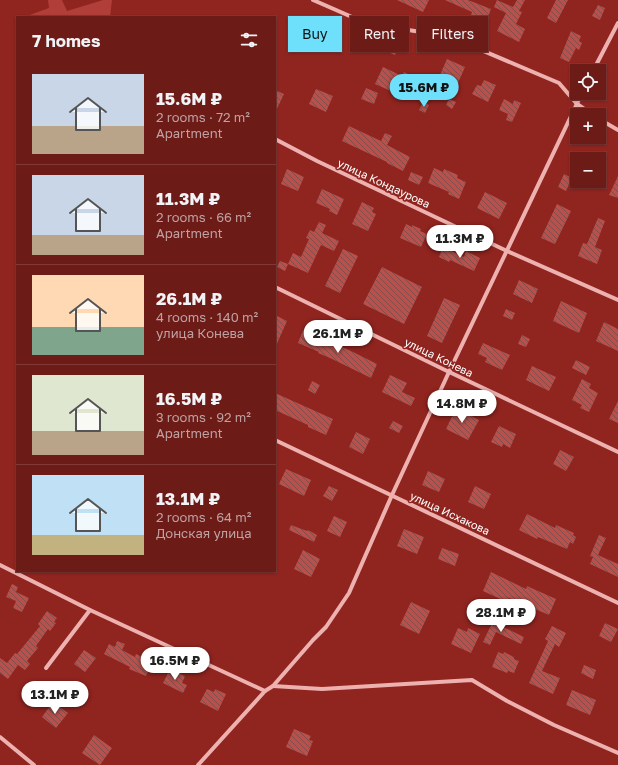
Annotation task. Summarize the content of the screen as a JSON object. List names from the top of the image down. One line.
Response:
{"streets":{"street":["улица Кондаурова","улица Конева","улица Исхакова"]},"page":{"chip":["Buy","Rent","Filters"],"heading":"7 homes","map_buttons":["+","−"],"list":[{"name":"15.6M ₽","note":"2 rooms · 72 m² · Apartment"},{"name":"11.3M ₽","note":"2 rooms · 66 m² · Apartment"},{"name":"26.1M ₽","note":"4 rooms · 140 m² · улица Конева"},{"name":"16.5M ₽","note":"3 rooms · 92 m² · Apartment"},{"name":"13.1M ₽","note":"2 rooms · 64 m² · Донская улица"}],"price":["15.6M ₽","11.3M ₽","26.1M ₽","14.8M ₽","28.1M ₽","16.5M ₽","13.1M ₽"]}}
